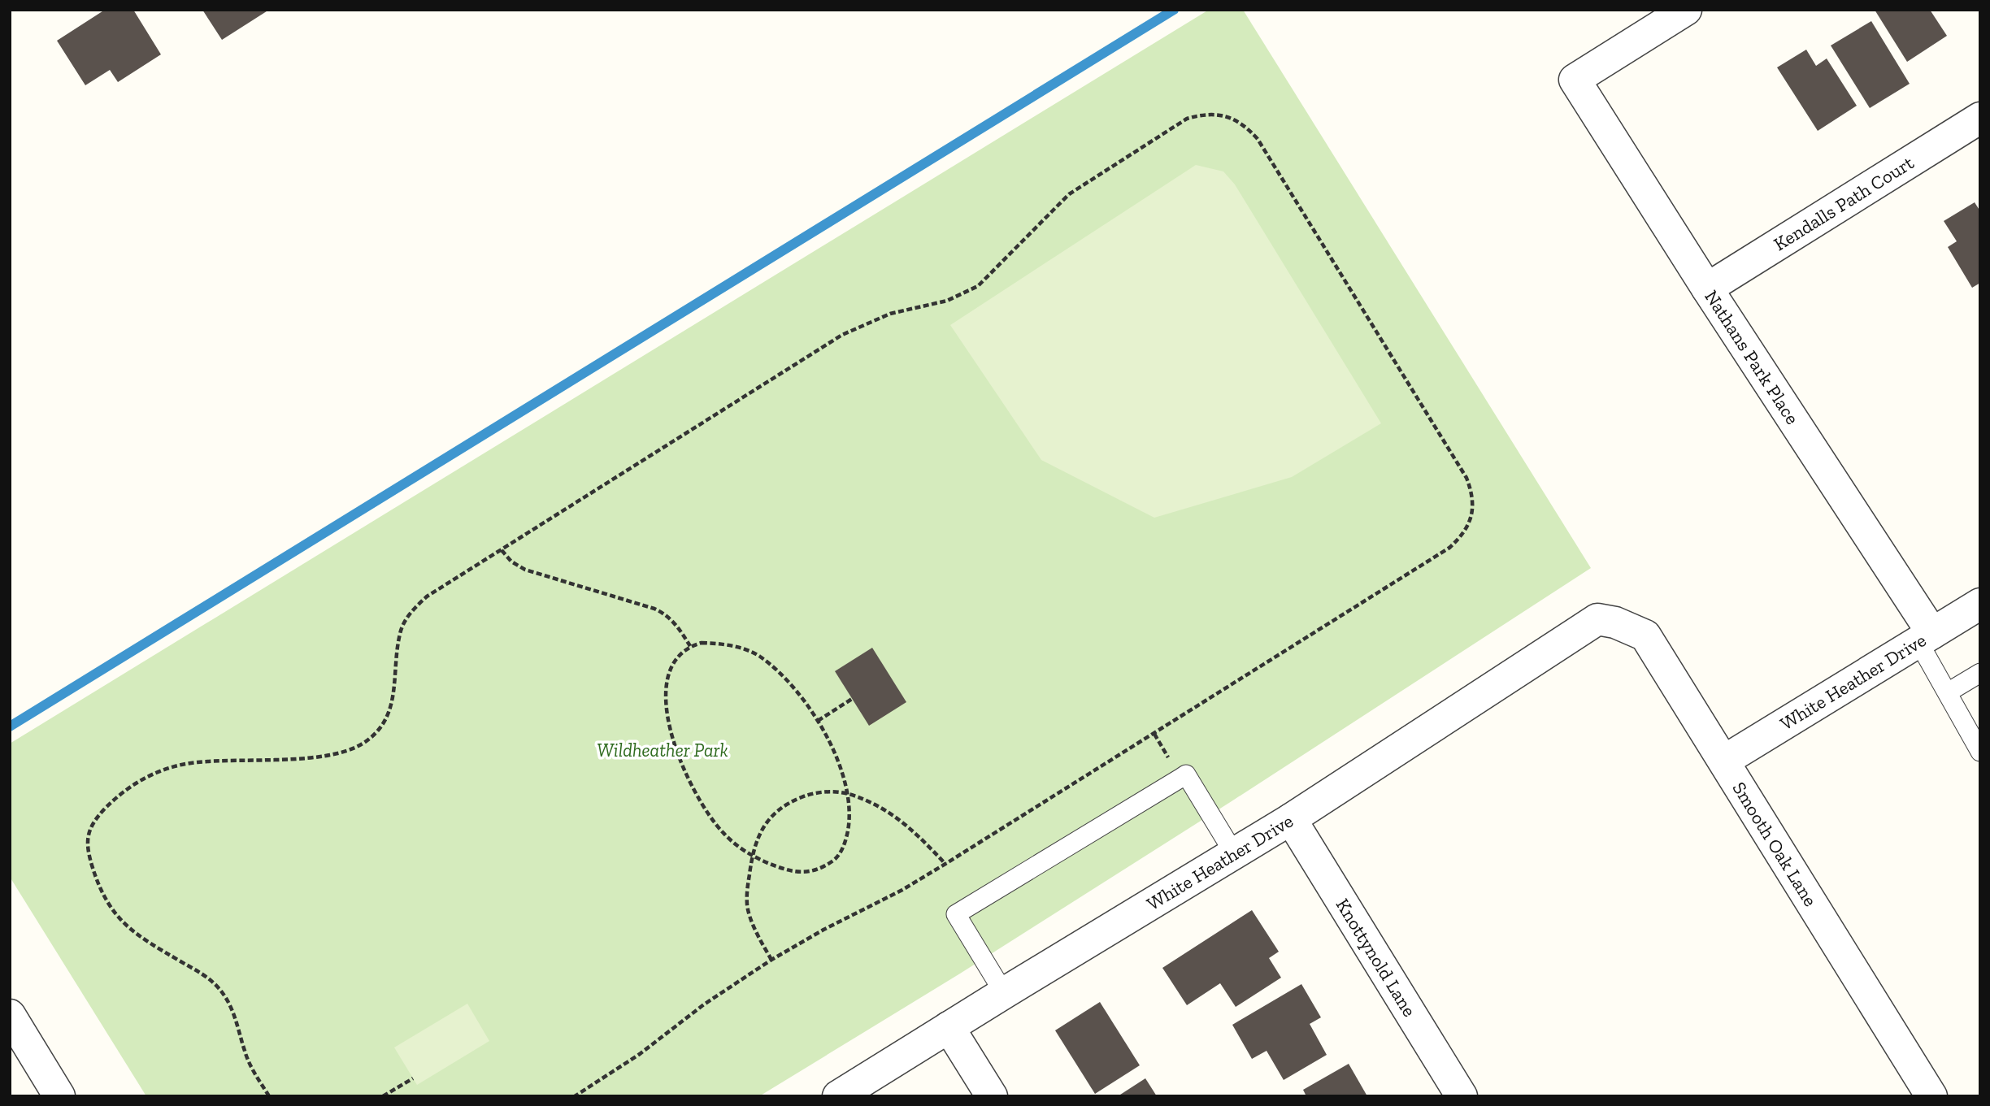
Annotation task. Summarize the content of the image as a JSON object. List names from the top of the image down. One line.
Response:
{"streets":{"street":["Kendalls Path Court","Nathans Park Place","White Heather Drive","Smooth Oak Lane","Knottynold Lane"]},"crossings":[["Kendalls Path Court","Nathans Park Place"],["Nathans Park Place","White Heather Drive"],["White Heather Drive","Smooth Oak Lane"],["White Heather Drive","Knottynold Lane"]],"parks":["Wildheather Park"]}
